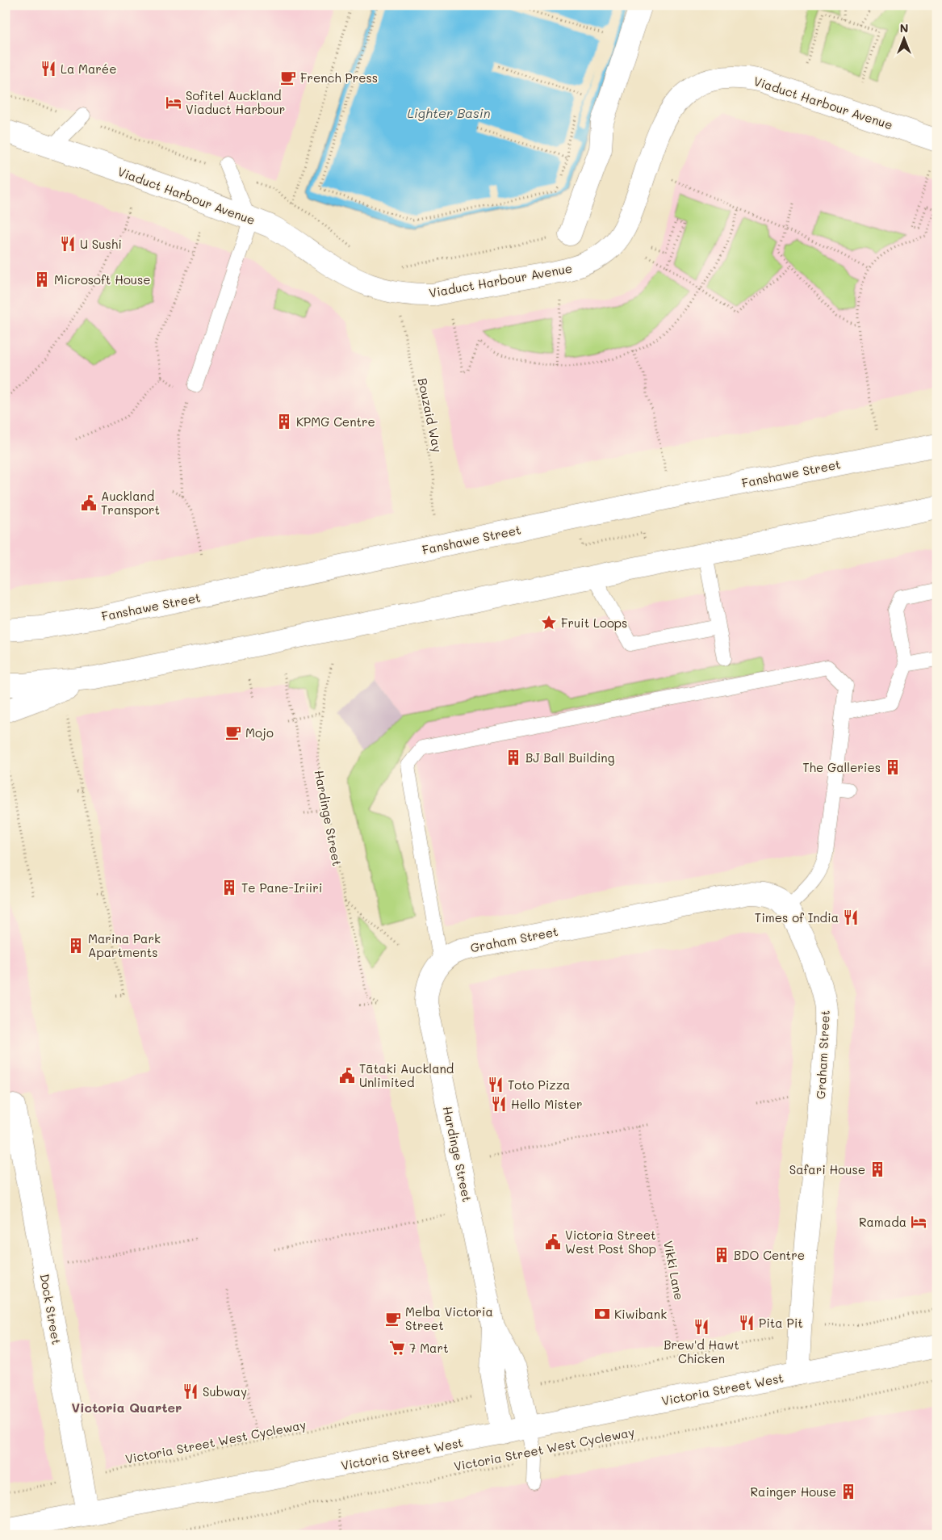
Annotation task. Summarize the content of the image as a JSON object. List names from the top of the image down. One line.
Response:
{"streets":{"street":["Viaduct Harbour Avenue","Fanshawe Street","Hardinge Street","Graham Street","Dock Street","Victoria Street West"],"path":["Bouzaid Way","Vikki Lane","Victoria Street West Cycleway"]},"crossings":[["Hardinge Street","Graham Street"],["Hardinge Street","Victoria Street West"],["Graham Street","Victoria Street West"],["Dock Street","Victoria Street West"]],"districts":["Victoria Quarter"],"water":["Lighter Basin"],"places":{"restaurant":["La Marée","U Sushi","Times of India","Toto Pizza","Hello Mister","Pita Pit","Brew'd Hawt Chicken","Subway"],"cafe":["French Press","Mojo","Melba Victoria Street"],"hotel":["Sofitel Auckland Viaduct Harbour","Ramada"],"building":["Microsoft House","KPMG Centre","BJ Ball Building","The Galleries","Te Pane-Iriiri","Marina Park Apartments","Safari House","BDO Centre","Rainger House"],"public building":["Auckland Transport","Tātaki Auckland Unlimited","Victoria Street West Post Shop"],"place":["Fruit Loops"],"bank":["Kiwibank"],"supermarket":["7 Mart"]},"north":"top"}
